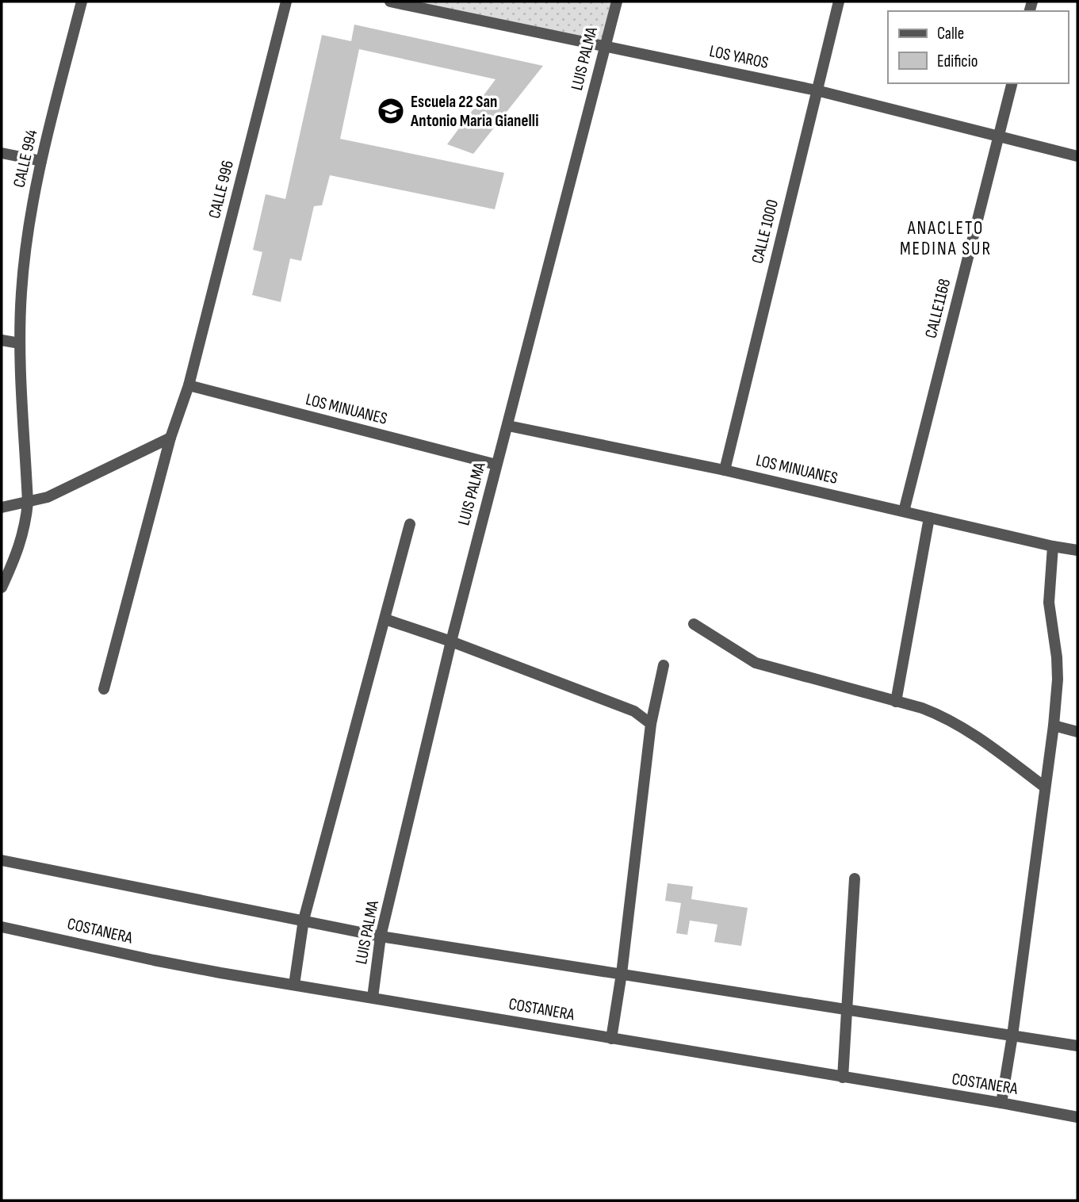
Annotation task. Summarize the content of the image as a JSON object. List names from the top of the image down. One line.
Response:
{"streets":{"street":["LOS YAROS","LUIS PALMA","CALLE 994","CALLE 996","CALLE 1000","CALLE1168","LOS MINUANES","COSTANERA"]},"crossings":[["LOS YAROS","LUIS PALMA"],["LOS YAROS","CALLE 1000"],["LOS YAROS","CALLE1168"],["LUIS PALMA","LOS MINUANES"],["LUIS PALMA","COSTANERA"],["CALLE 996","LOS MINUANES"],["CALLE 1000","LOS MINUANES"],["CALLE1168","LOS MINUANES"]],"districts":["ANACLETO MEDINA SUR"],"places":{"school or university":["Escuela 22 San Antonio Maria Gianelli"]},"legend":["Calle","Edificio"]}
